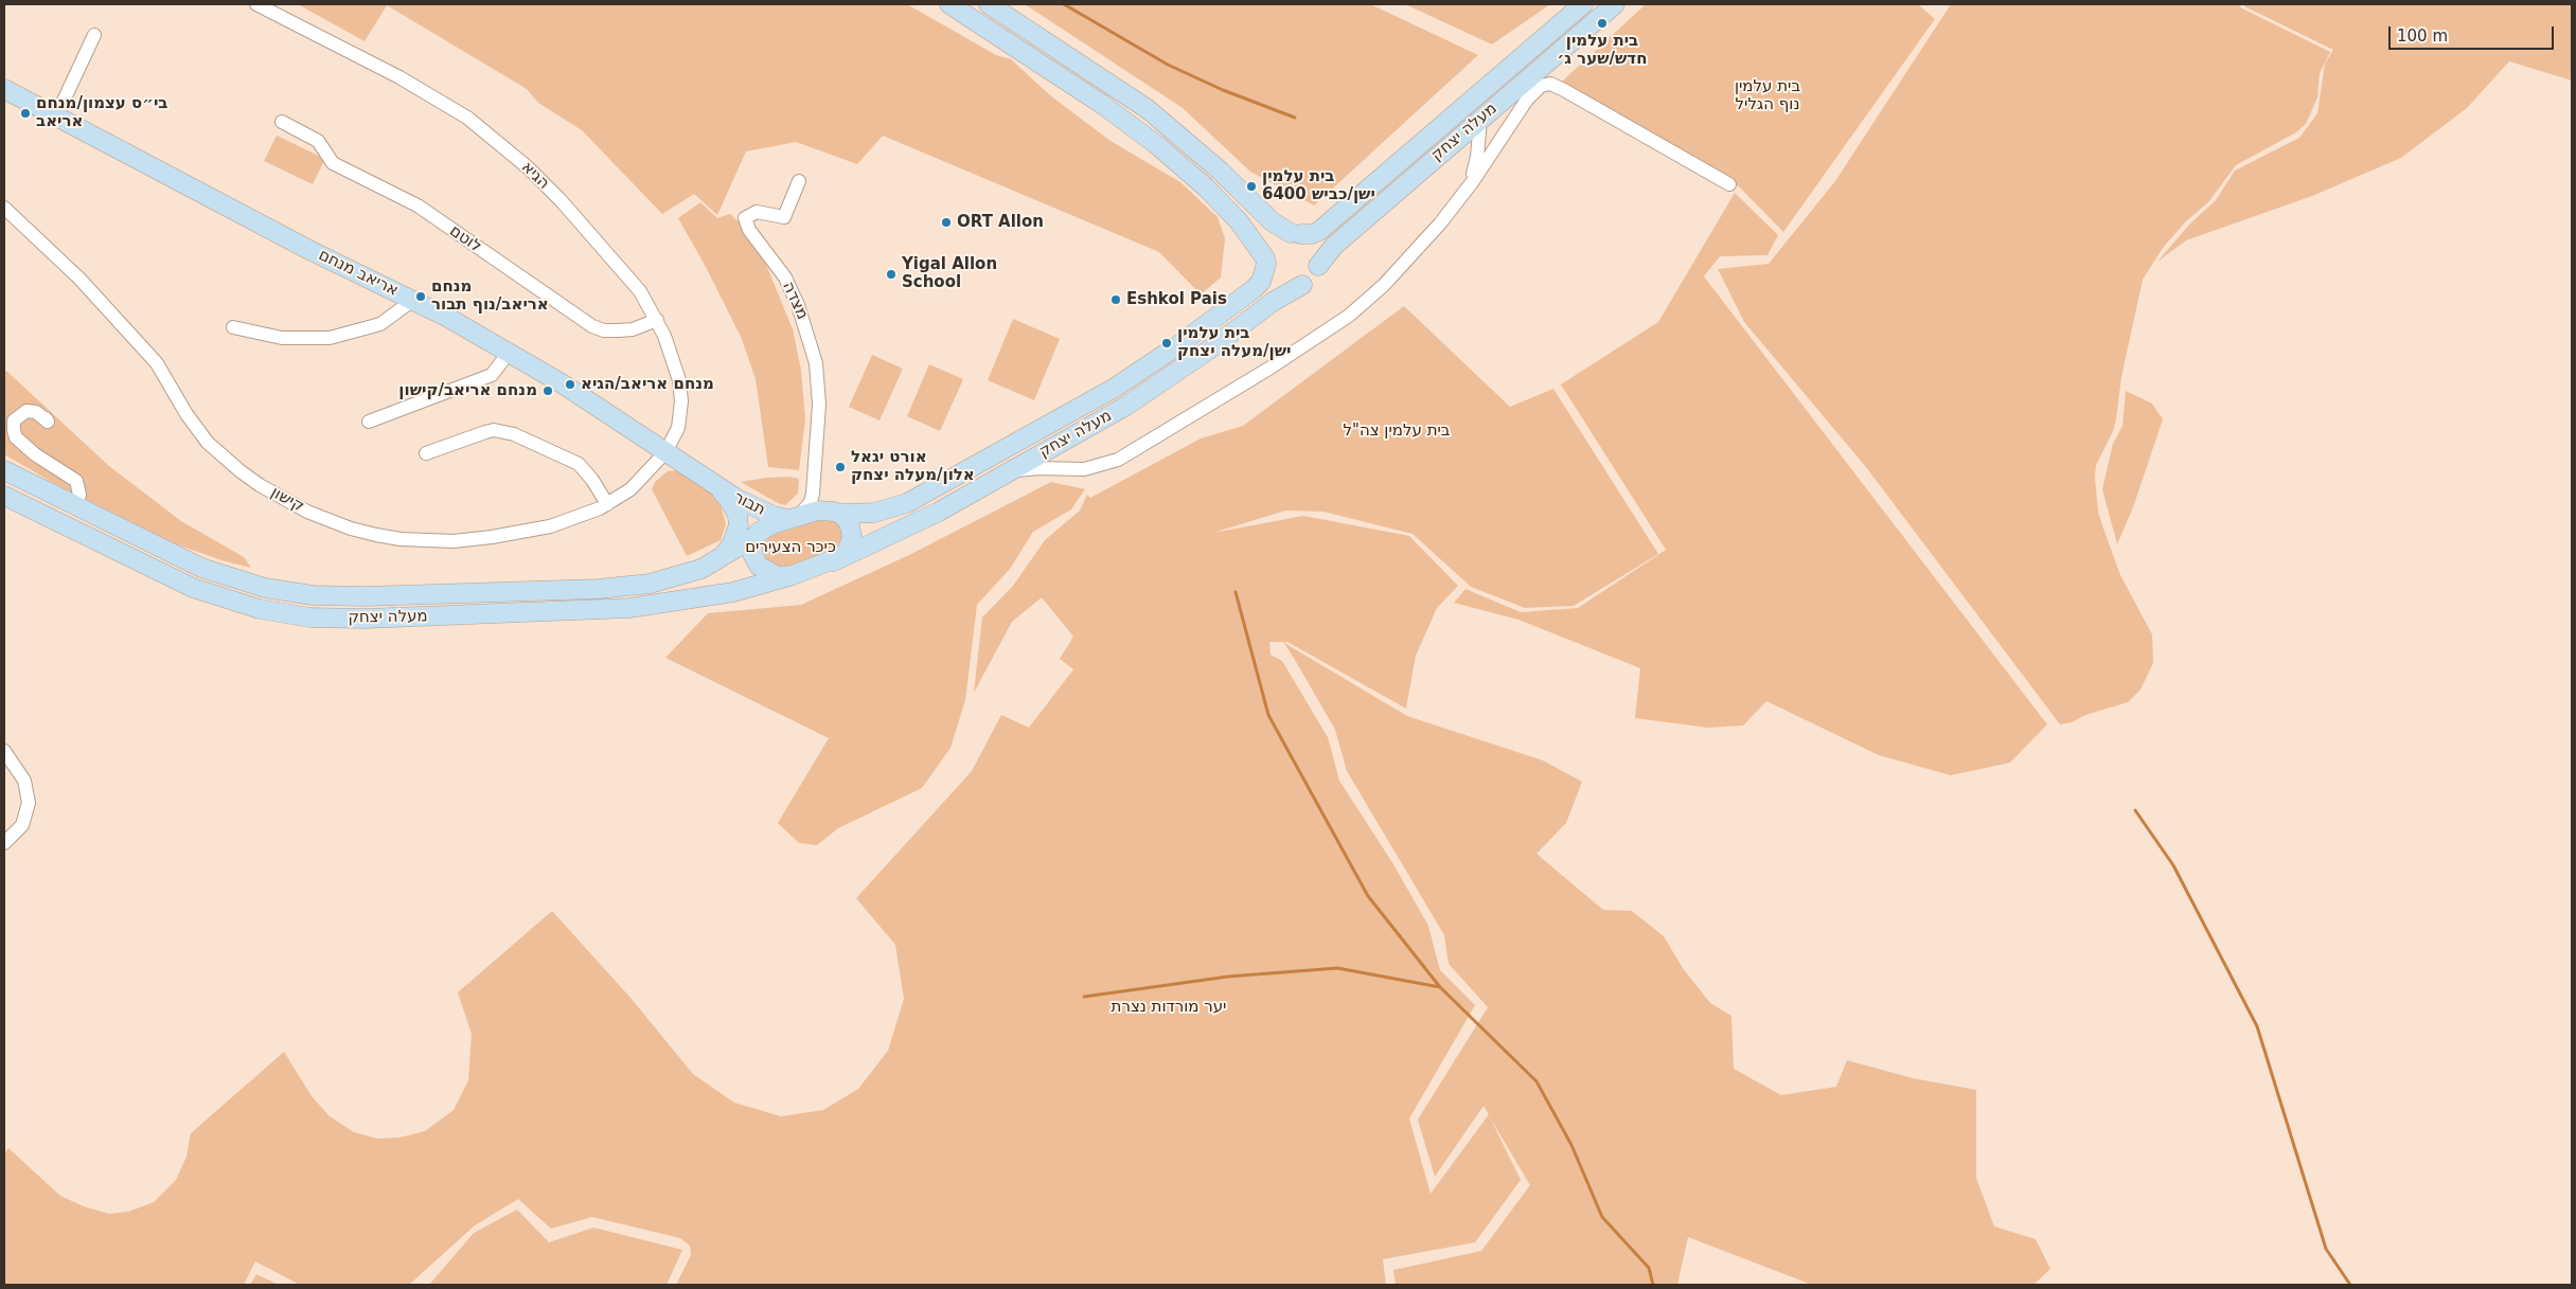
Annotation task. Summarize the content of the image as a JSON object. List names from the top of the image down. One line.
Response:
{"streets":{"main road":["מעלה יצחק","אריאב מנחם","תבור"],"street":["הגיא","לוטם","מצדה","קישון"]},"crossings":[["מעלה יצחק","מצדה"],["מעלה יצחק","תבור"],["הגיא","לוטם"],["הגיא","אריאב מנחם"],["הגיא","קישון"],["אריאב מנחם","קישון"],["אריאב מנחם","תבור"],["מצדה","תבור"]],"parks":["בית עלמין נוף הגליל","בית עלמין צה\"ל","כיכר הצעירים","יער מורדות נצרת"],"places":["בית עלמין חדש/שער ג׳","בי״ס עצמון/מנחם אריאב","בית עלמין ישן/כביש 6400","ORT Allon","Yigal Allon School","מנחם אריאב/נוף תבור","Eshkol Pais","בית עלמין ישן/מעלה יצחק","מנחם אריאב/הגיא","מנחם אריאב/קישון","אורט יגאל אלון/מעלה יצחק"],"scale_bar":"100 m"}
